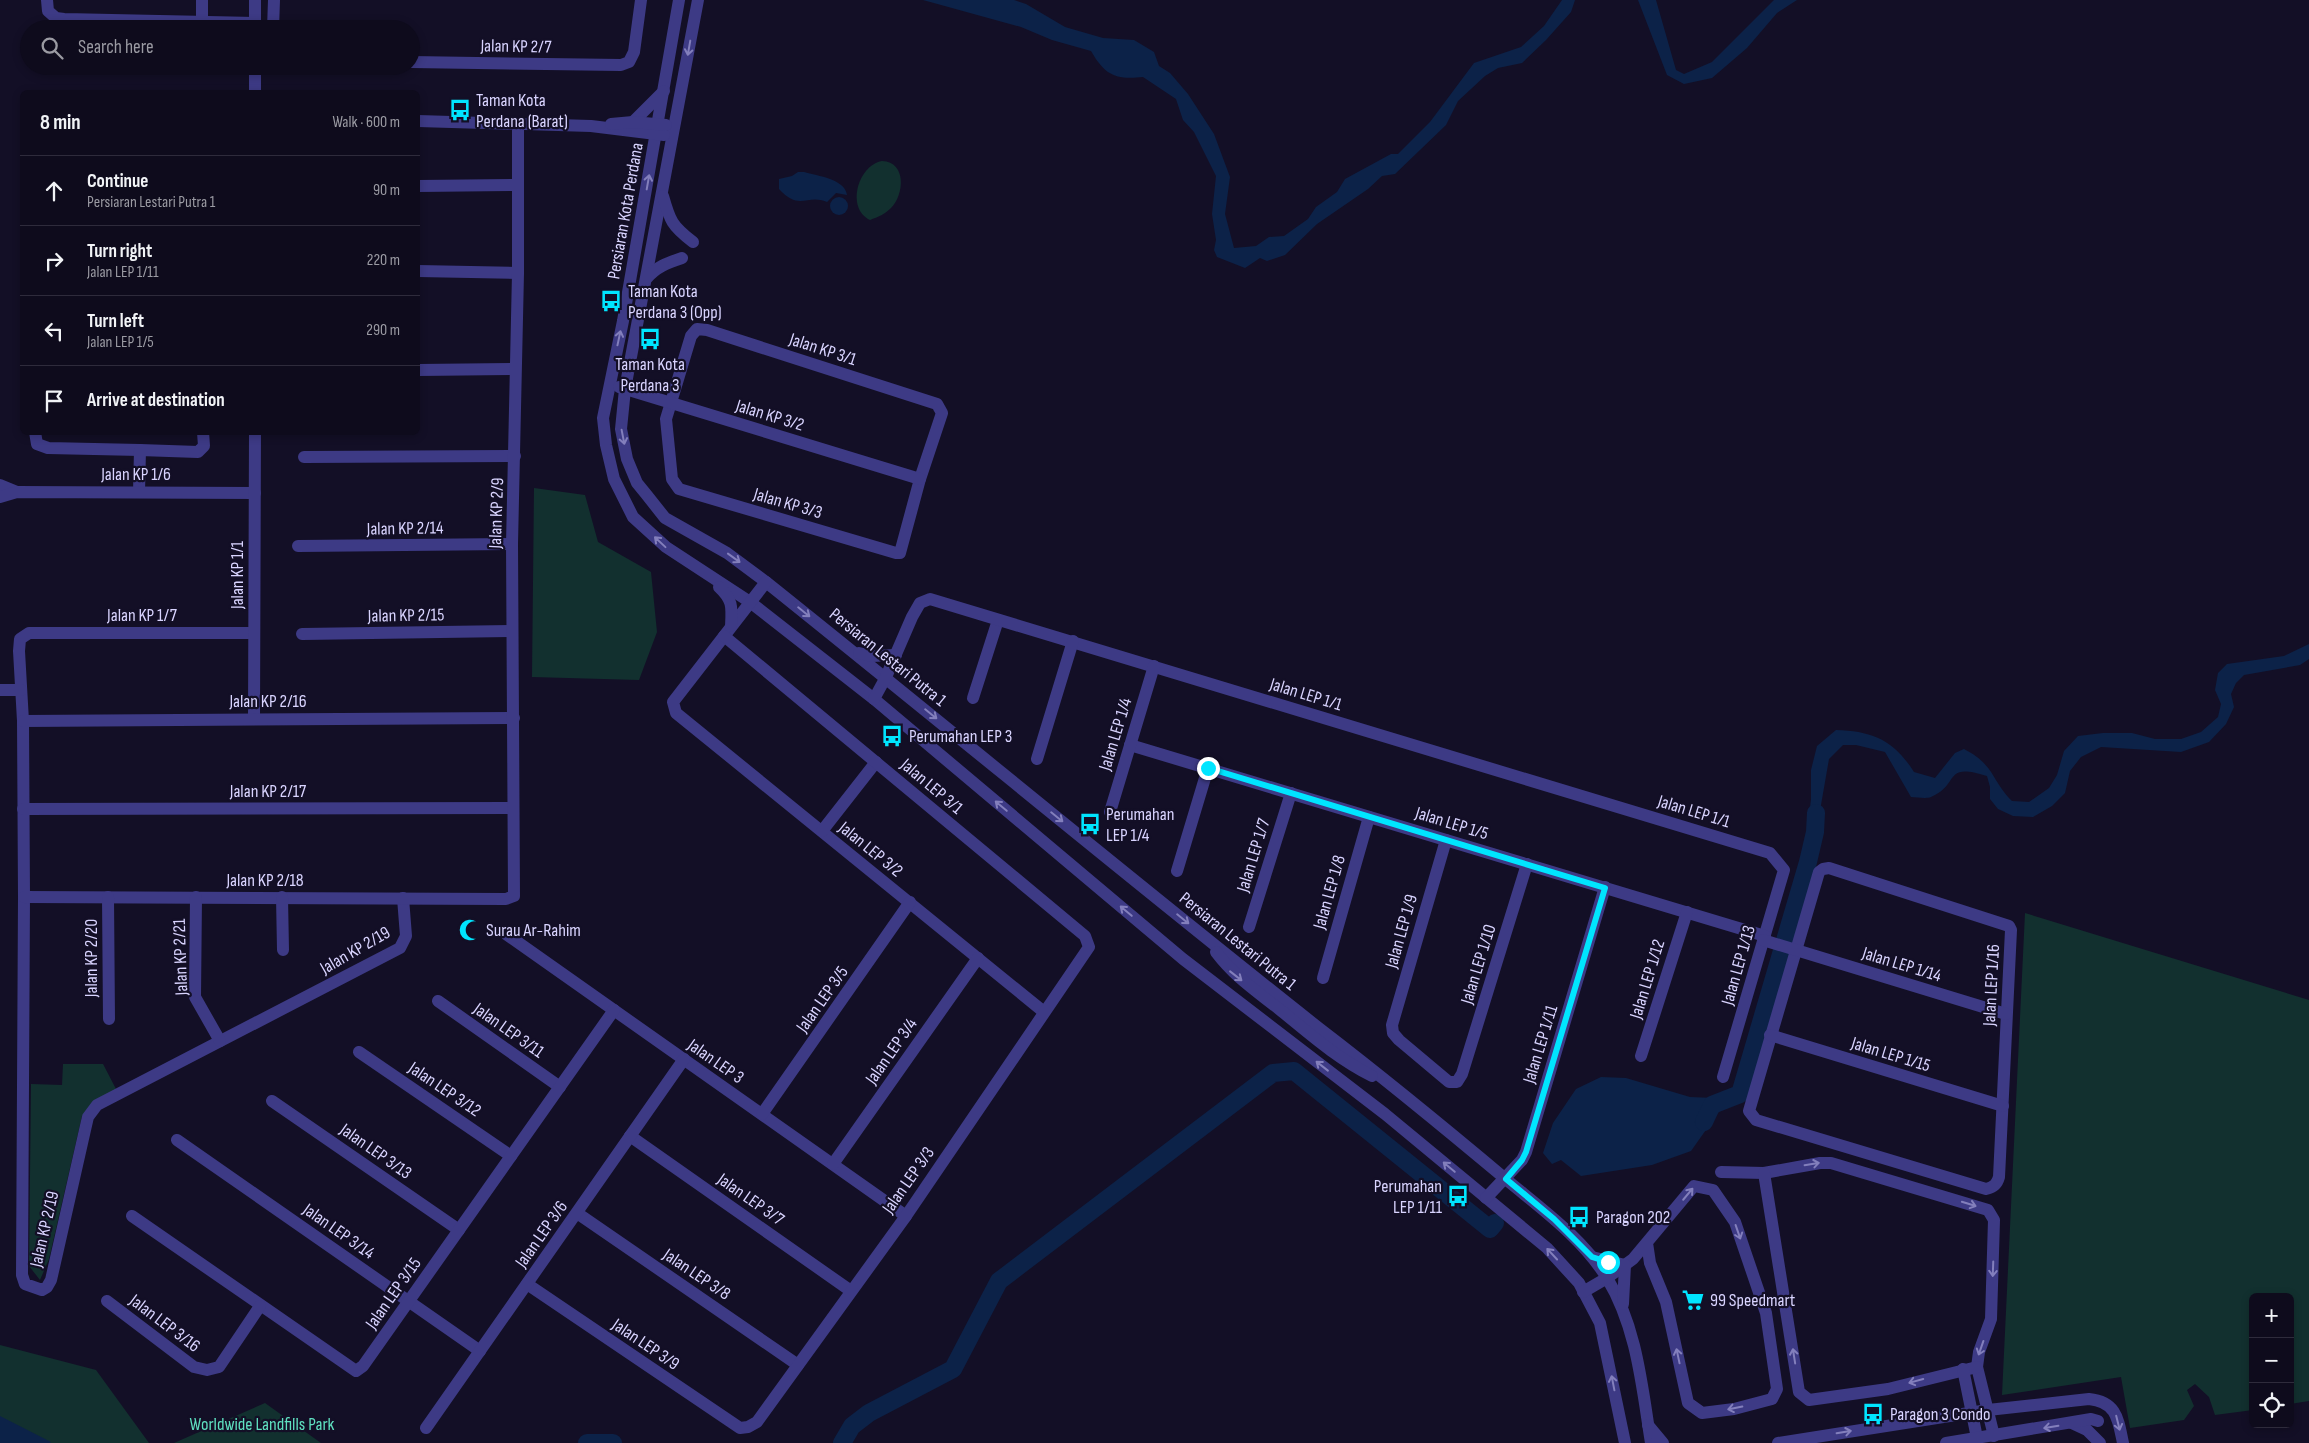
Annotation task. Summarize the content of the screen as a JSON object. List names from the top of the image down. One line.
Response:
{"streets":{"street":["Jalan KP 2/7","Persiaran Kota Perdana","Jalan KP 3/1","Jalan KP 3/2","Jalan KP 1/6","Jalan KP 3/3","Jalan KP 2/9","Jalan KP 2/14","Jalan KP 1/1","Jalan KP 1/7","Jalan KP 2/15","Persiaran Lestari Putra 1","Jalan LEP 1/1","Jalan KP 2/16","Jalan LEP 1/4","Jalan LEP 3/1","Jalan KP 2/17","Jalan LEP 1/5","Jalan LEP 3/2","Jalan LEP 1/7","Jalan KP 2/18","Jalan LEP 1/8","Jalan LEP 1/9","Jalan KP 2/19","Jalan KP 2/21","Jalan KP 2/20","Jalan LEP 1/10","Jalan LEP 1/14","Jalan LEP 1/13","Jalan LEP 1/12","Jalan LEP 1/16","Jalan LEP 3/5","Jalan LEP 3/11","Jalan LEP 1/11","Jalan LEP 3/4","Jalan LEP 1/15","Jalan LEP 3","Jalan LEP 3/12","Jalan LEP 3/13","Jalan LEP 3/3","Jalan LEP 3/7","Jalan LEP 3/14","Jalan LEP 3/6","Jalan LEP 3/8","Jalan LEP 3/15","Jalan LEP 3/16","Jalan LEP 3/9"]},"crossings":[["Persiaran Kota Perdana","Jalan KP 3/2"],["Persiaran Kota Perdana","Persiaran Lestari Putra 1"],["Jalan KP 3/1","Jalan KP 3/2"],["Jalan KP 3/1","Jalan KP 3/3"],["Jalan KP 3/2","Jalan KP 3/3"],["Jalan KP 1/6","Jalan KP 1/1"],["Jalan KP 2/9","Jalan KP 2/14"],["Jalan KP 2/9","Jalan KP 2/15"],["Jalan KP 2/9","Jalan KP 2/16"],["Jalan KP 2/9","Jalan KP 2/17"],["Jalan KP 2/9","Jalan KP 2/18"],["Jalan KP 1/1","Jalan KP 1/7"],["Jalan KP 1/1","Jalan KP 2/16"],["Jalan KP 1/7","Jalan KP 2/19"],["Persiaran Lestari Putra 1","Jalan LEP 1/1"],["Persiaran Lestari Putra 1","Jalan LEP 1/11"],["Jalan LEP 1/1","Jalan LEP 1/4"],["Jalan LEP 1/1","Jalan LEP 1/13"],["Jalan KP 2/16","Jalan KP 2/19"],["Jalan LEP 1/4","Jalan LEP 1/5"],["Jalan LEP 3/1","Jalan LEP 3/2"],["Jalan LEP 3/1","Jalan LEP 3/3"],["Jalan KP 2/17","Jalan KP 2/19"],["Jalan LEP 1/5","Jalan LEP 1/7"],["Jalan LEP 1/5","Jalan LEP 1/8"],["Jalan LEP 1/5","Jalan LEP 1/9"],["Jalan LEP 1/5","Jalan LEP 1/10"],["Jalan LEP 1/5","Jalan LEP 1/14"],["Jalan LEP 1/5","Jalan LEP 1/13"],["Jalan LEP 1/5","Jalan LEP 1/12"],["Jalan LEP 1/5","Jalan LEP 1/11"],["Jalan LEP 3/2","Jalan LEP 3/5"],["Jalan LEP 3/2","Jalan LEP 3/4"],["Jalan LEP 3/2","Jalan LEP 3/3"],["Jalan KP 2/18","Jalan KP 2/19"],["Jalan KP 2/18","Jalan KP 2/21"],["Jalan KP 2/18","Jalan KP 2/20"],["Jalan LEP 1/9","Jalan LEP 1/10"],["Jalan KP 2/19","Jalan KP 2/21"],["Jalan LEP 1/14","Jalan LEP 1/13"],["Jalan LEP 1/14","Jalan LEP 1/16"],["Jalan LEP 1/16","Jalan LEP 1/15"],["Jalan LEP 3/5","Jalan LEP 3"],["Jalan LEP 3/11","Jalan LEP 3/15"],["Jalan LEP 3/4","Jalan LEP 3"],["Jalan LEP 3","Jalan LEP 3/3"],["Jalan LEP 3","Jalan LEP 3/6"],["Jalan LEP 3","Jalan LEP 3/15"],["Jalan LEP 3/12","Jalan LEP 3/15"],["Jalan LEP 3/13","Jalan LEP 3/15"],["Jalan LEP 3/3","Jalan LEP 3/7"],["Jalan LEP 3/3","Jalan LEP 3/8"],["Jalan LEP 3/3","Jalan LEP 3/9"],["Jalan LEP 3/7","Jalan LEP 3/6"],["Jalan LEP 3/14","Jalan LEP 3/6"],["Jalan LEP 3/14","Jalan LEP 3/15"],["Jalan LEP 3/6","Jalan LEP 3/8"],["Jalan LEP 3/6","Jalan LEP 3/9"],["Jalan LEP 3/15","Jalan LEP 3/16"]],"parks":["Worldwide Landfills Park"],"places":{"bus stop":["Taman Kota Perdana (Barat)","Taman Kota Perdana 3 (Opp)","Taman Kota Perdana 3","Perumahan LEP 3","Perumahan LEP 1/4","Perumahan LEP 1/11","Paragon 202","Paragon 3 Condo"],"mosque":["Surau Ar-Rahim"],"supermarket":["99 Speedmart"]},"page":{"search":"Search here","heading":["8 min","Walk · 600 m"],"list":[["Continue","Persiaran Lestari Putra 1","90 m"],["Turn right","Jalan LEP 1/11","220 m"],["Turn left","Jalan LEP 1/5","290 m"],"Arrive at destination"],"map_buttons":["+","−"]}}
